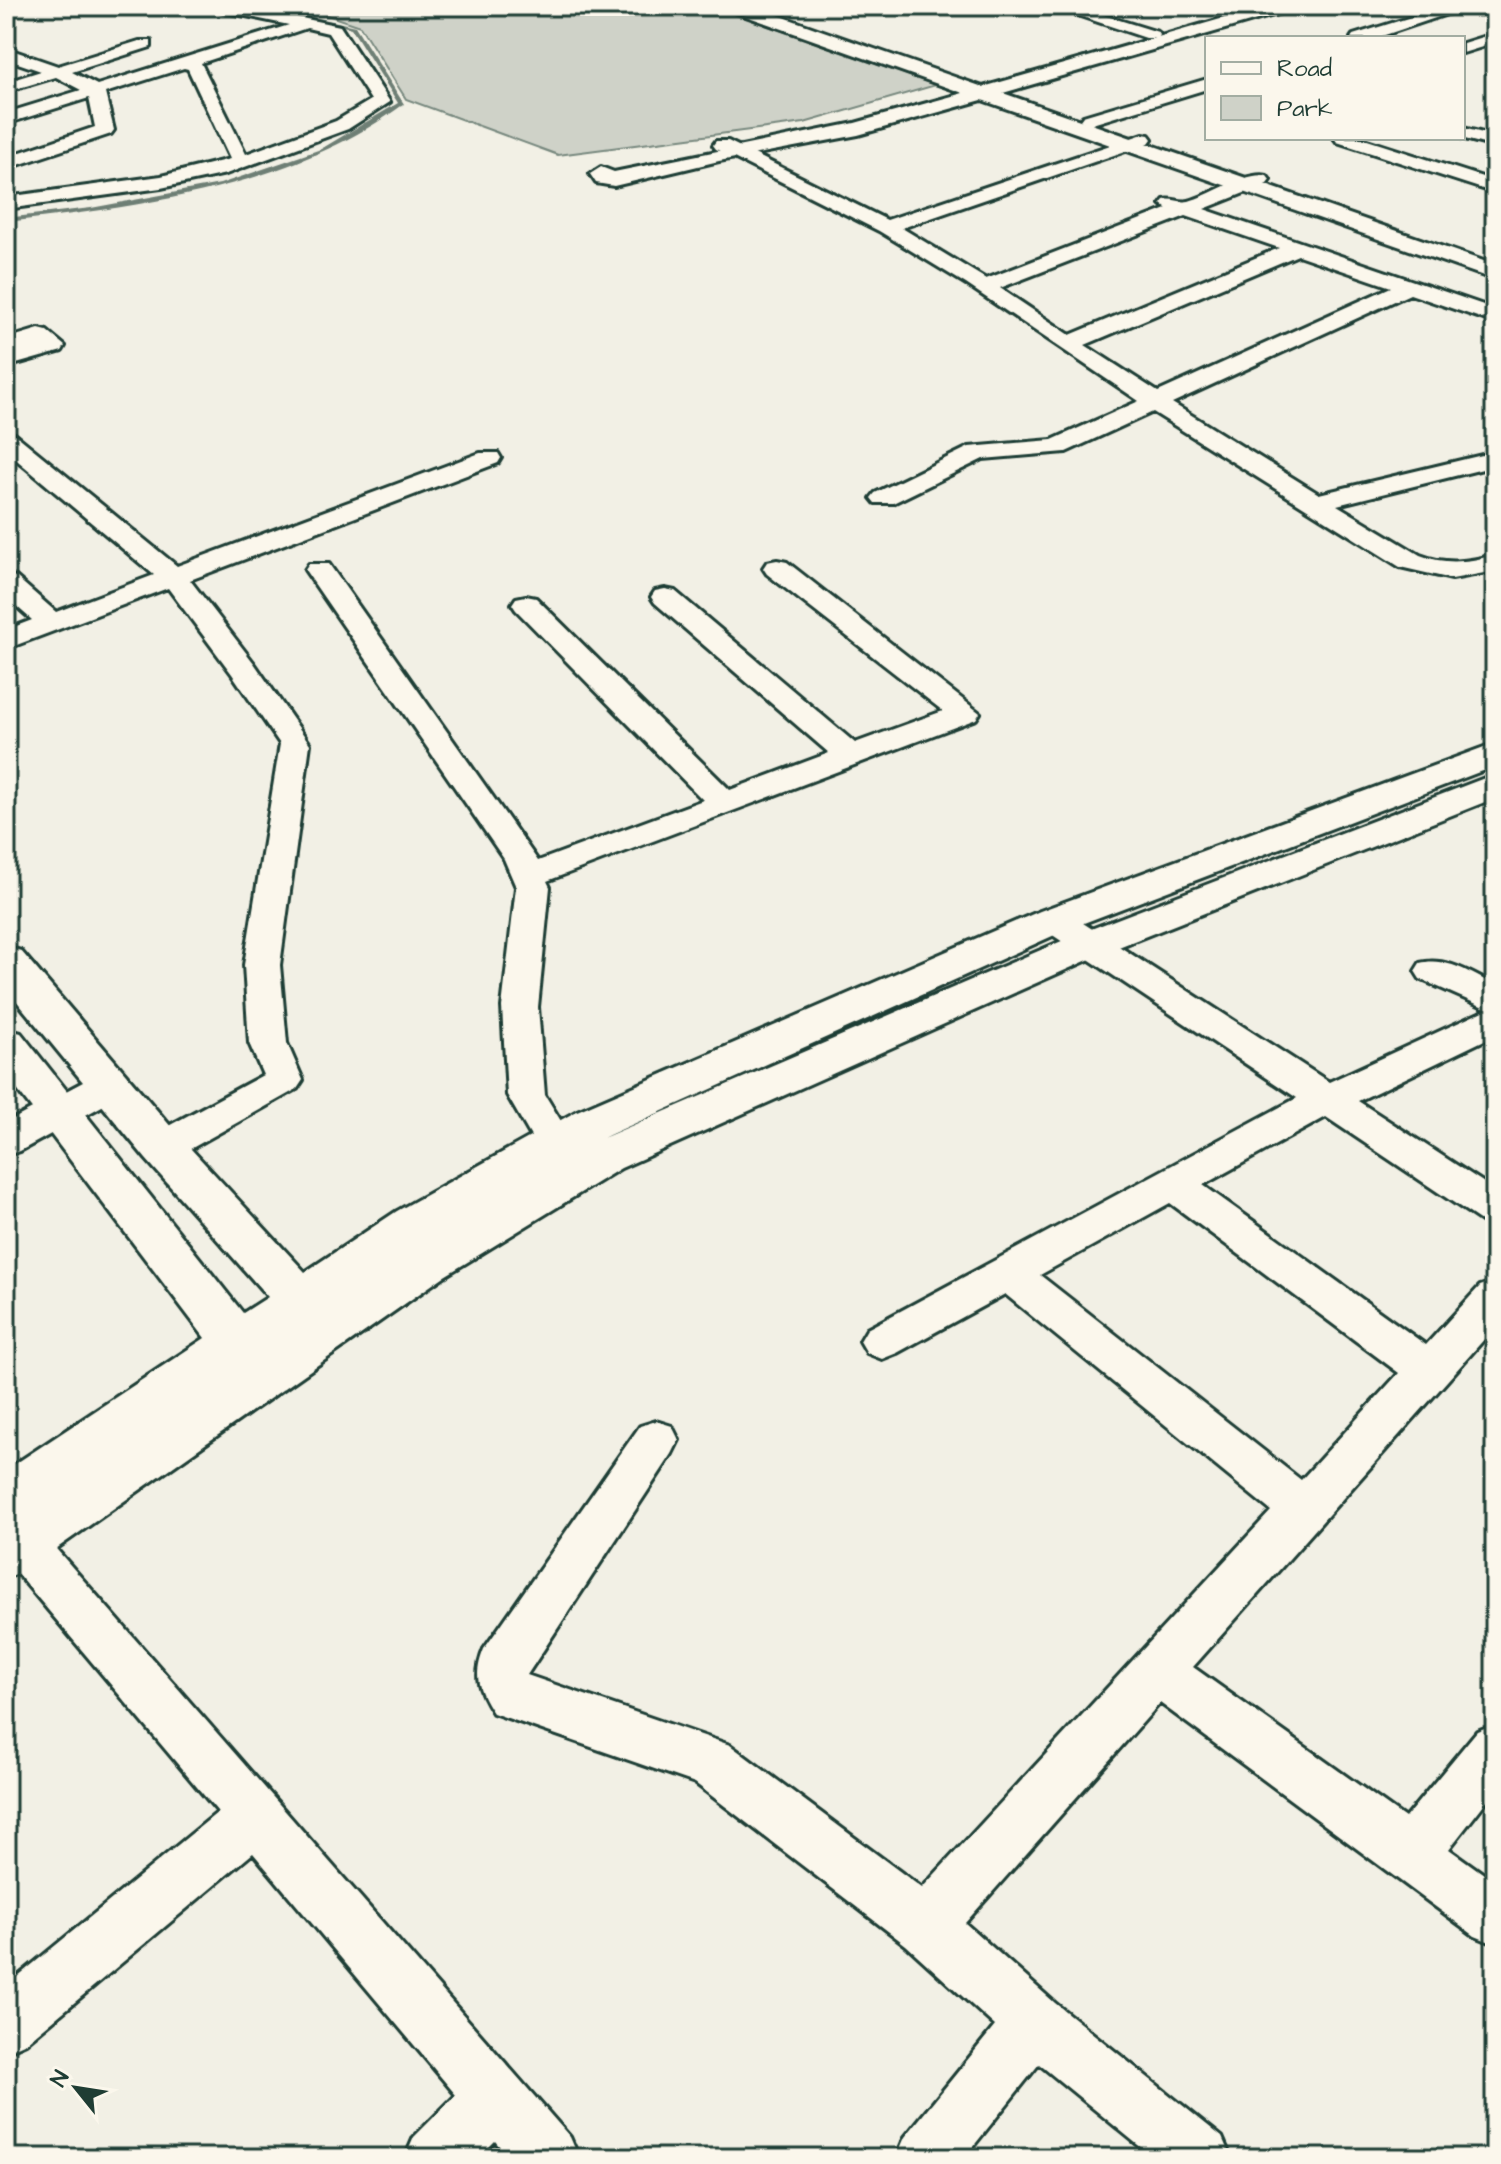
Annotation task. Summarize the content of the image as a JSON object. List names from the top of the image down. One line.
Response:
{"legend":["Road","Park"],"north":"top left"}
